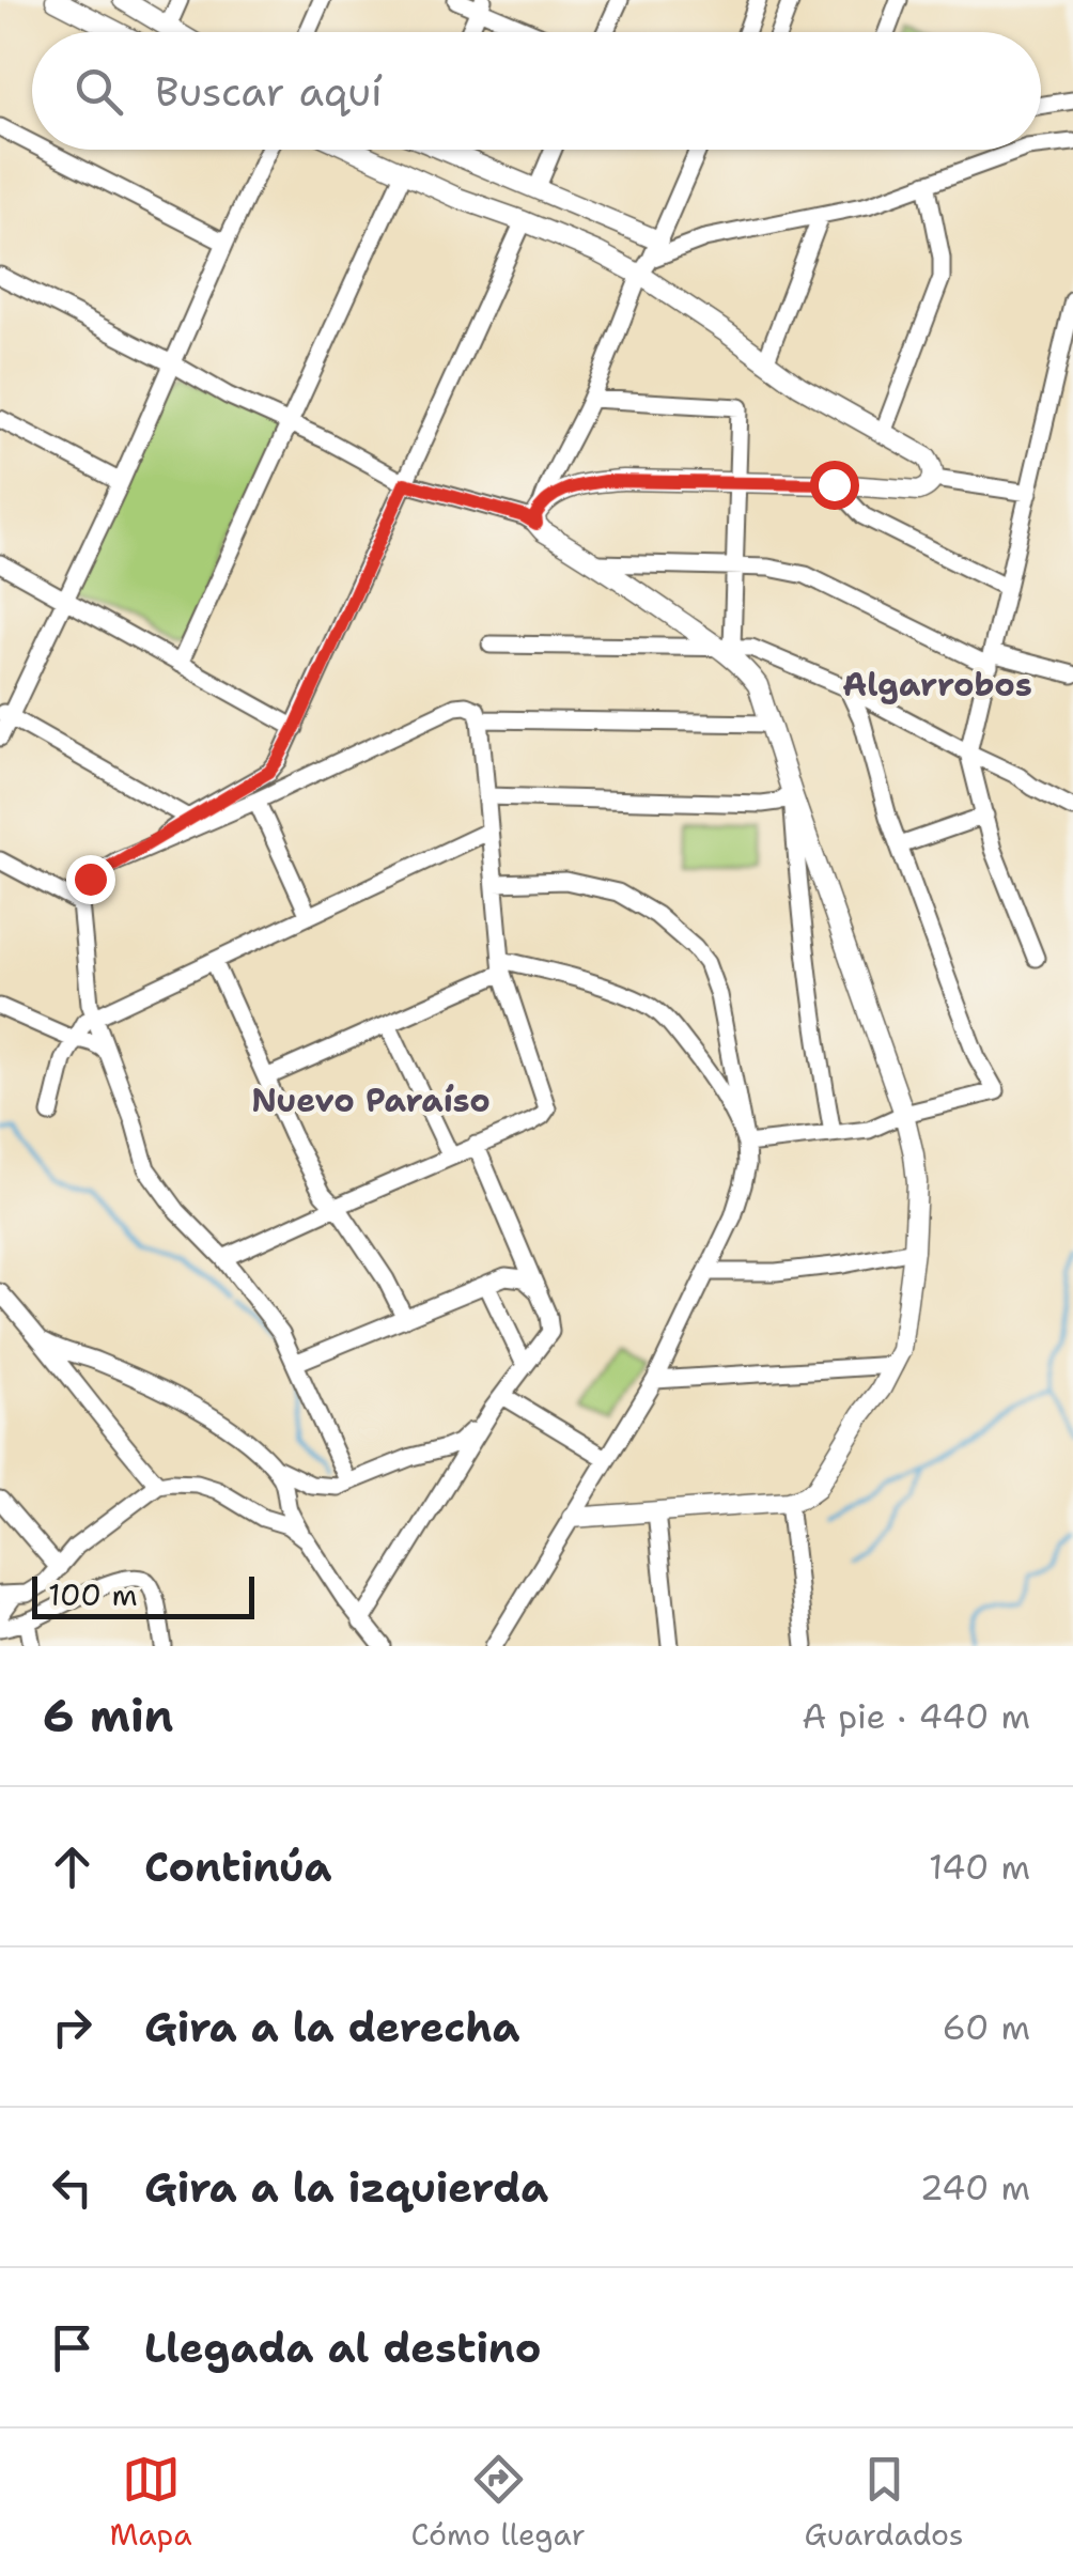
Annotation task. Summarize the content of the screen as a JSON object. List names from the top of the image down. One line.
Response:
{"districts":["Algarrobos","Nuevo Paraíso"],"scale_bar":"100 m","page":{"search":"Buscar aquí","scale":"100 m","heading":["6 min","A pie · 440 m"],"list":[["Continúa","140 m"],["Gira a la derecha","60 m"],["Gira a la izquierda","240 m"],"Llegada al destino"],"nav":["Mapa","Cómo llegar","Guardados"]}}
